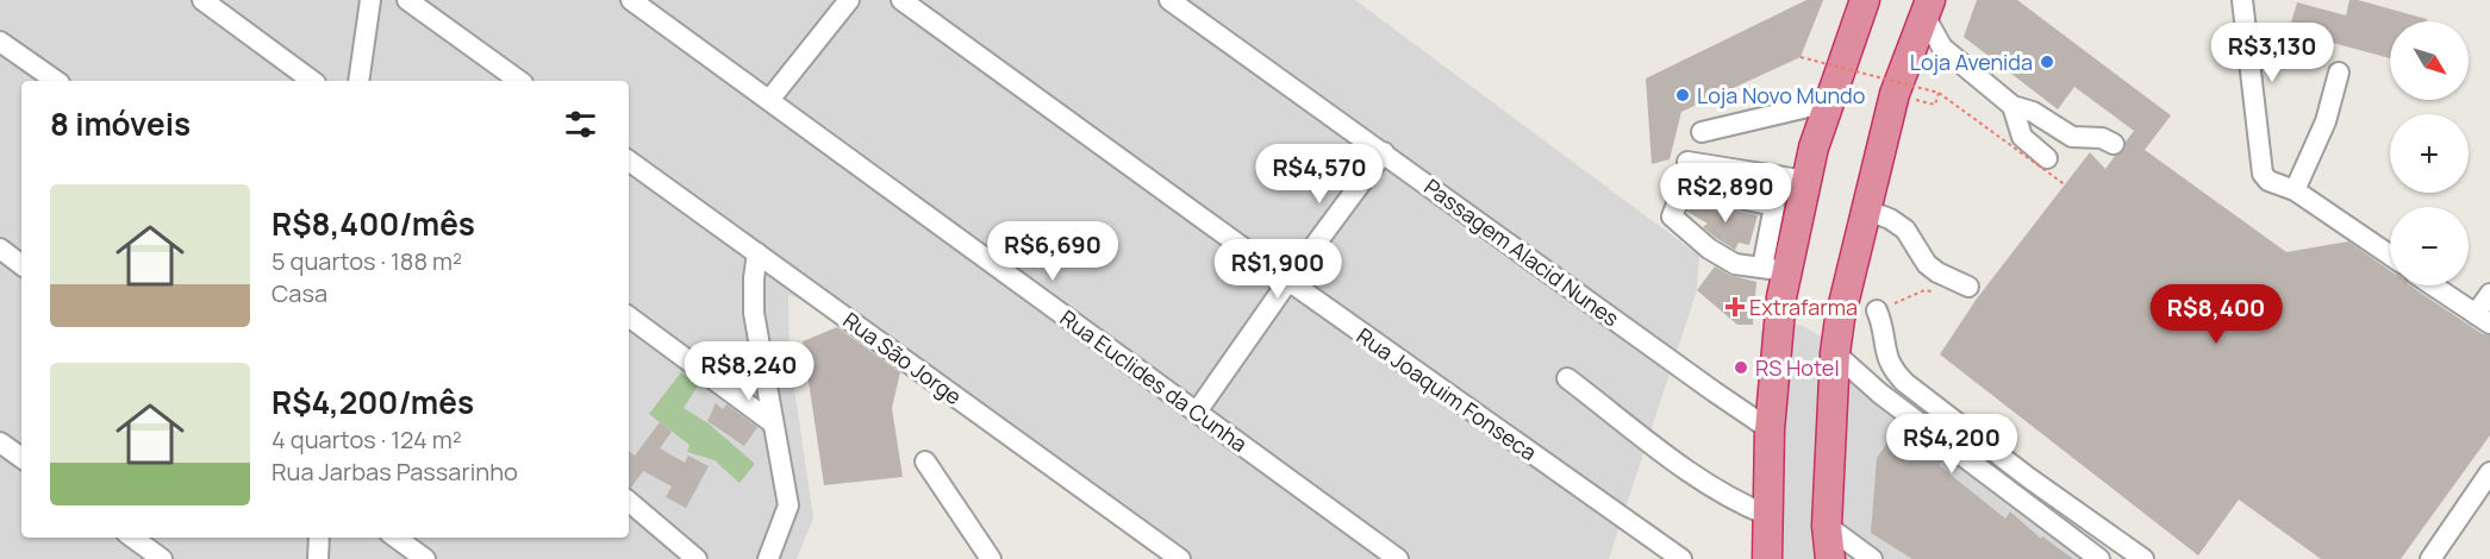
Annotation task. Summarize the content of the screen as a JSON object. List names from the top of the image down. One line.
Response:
{"streets":{"street":["Passagem Alacid Nunes","Rua São Jorge","Rua Euclides da Cunha","Rua Joaquim Fonseca"]},"places":{"other":["Loja Avenida","Loja Novo Mundo","RS Hotel"],"health":["Extrafarma"]},"north":"bottom right","page":{"map_buttons":["+","−"],"price":["R$3,130","R$4,570","R$2,890","R$6,690","R$1,900","R$8,400","R$8,240","R$4,200"],"heading":"8 imóveis","list":[{"name":"R$8,400/mês","note":"5 quartos · 188 m² · Casa"},{"name":"R$4,200/mês","note":"4 quartos · 124 m² · Rua Jarbas Passarinho"}]}}
